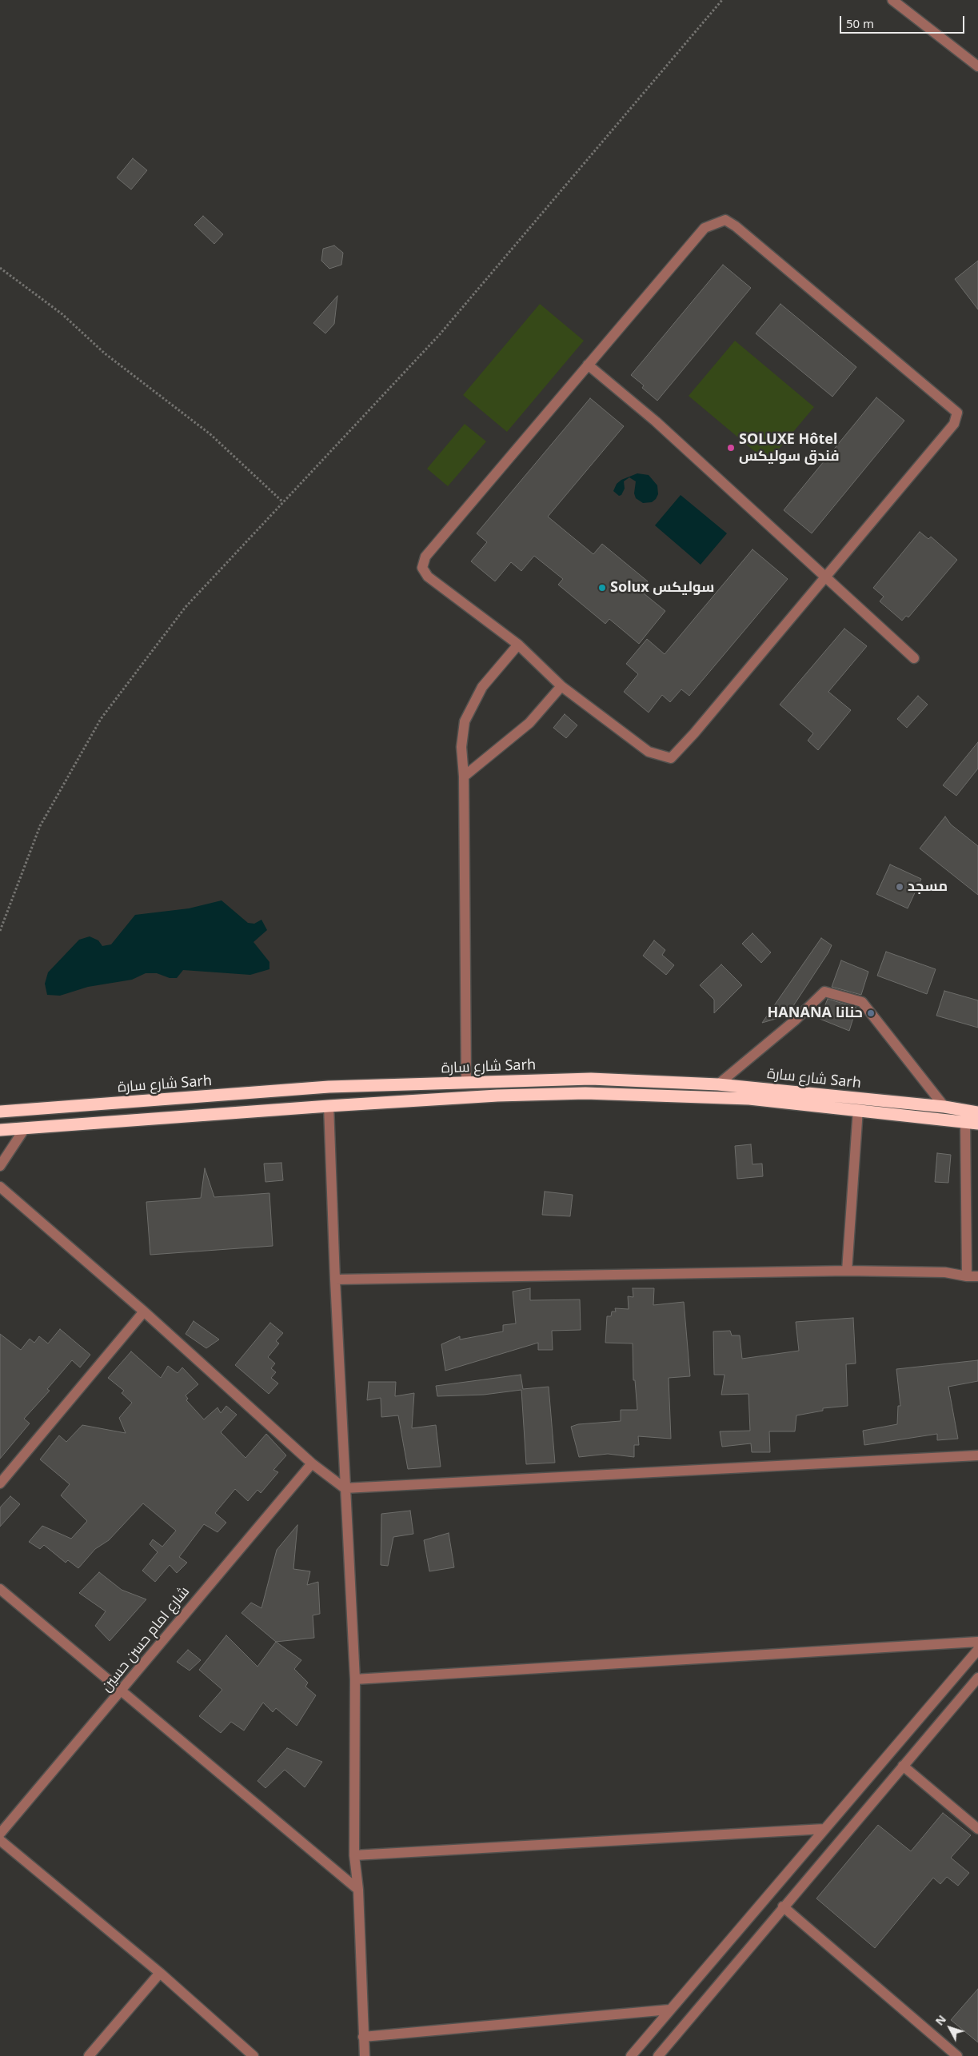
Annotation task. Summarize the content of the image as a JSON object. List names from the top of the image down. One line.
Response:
{"streets":{"highway":["شارع سارة Sarh"],"street":["شارع امام حسن حسين"]},"places":["SOLUXE Hôtel فندق سوليكس","Solux سوليكس","مسجد","HANANA حنانا"],"scale_bar":"50 m","north":"top left"}
